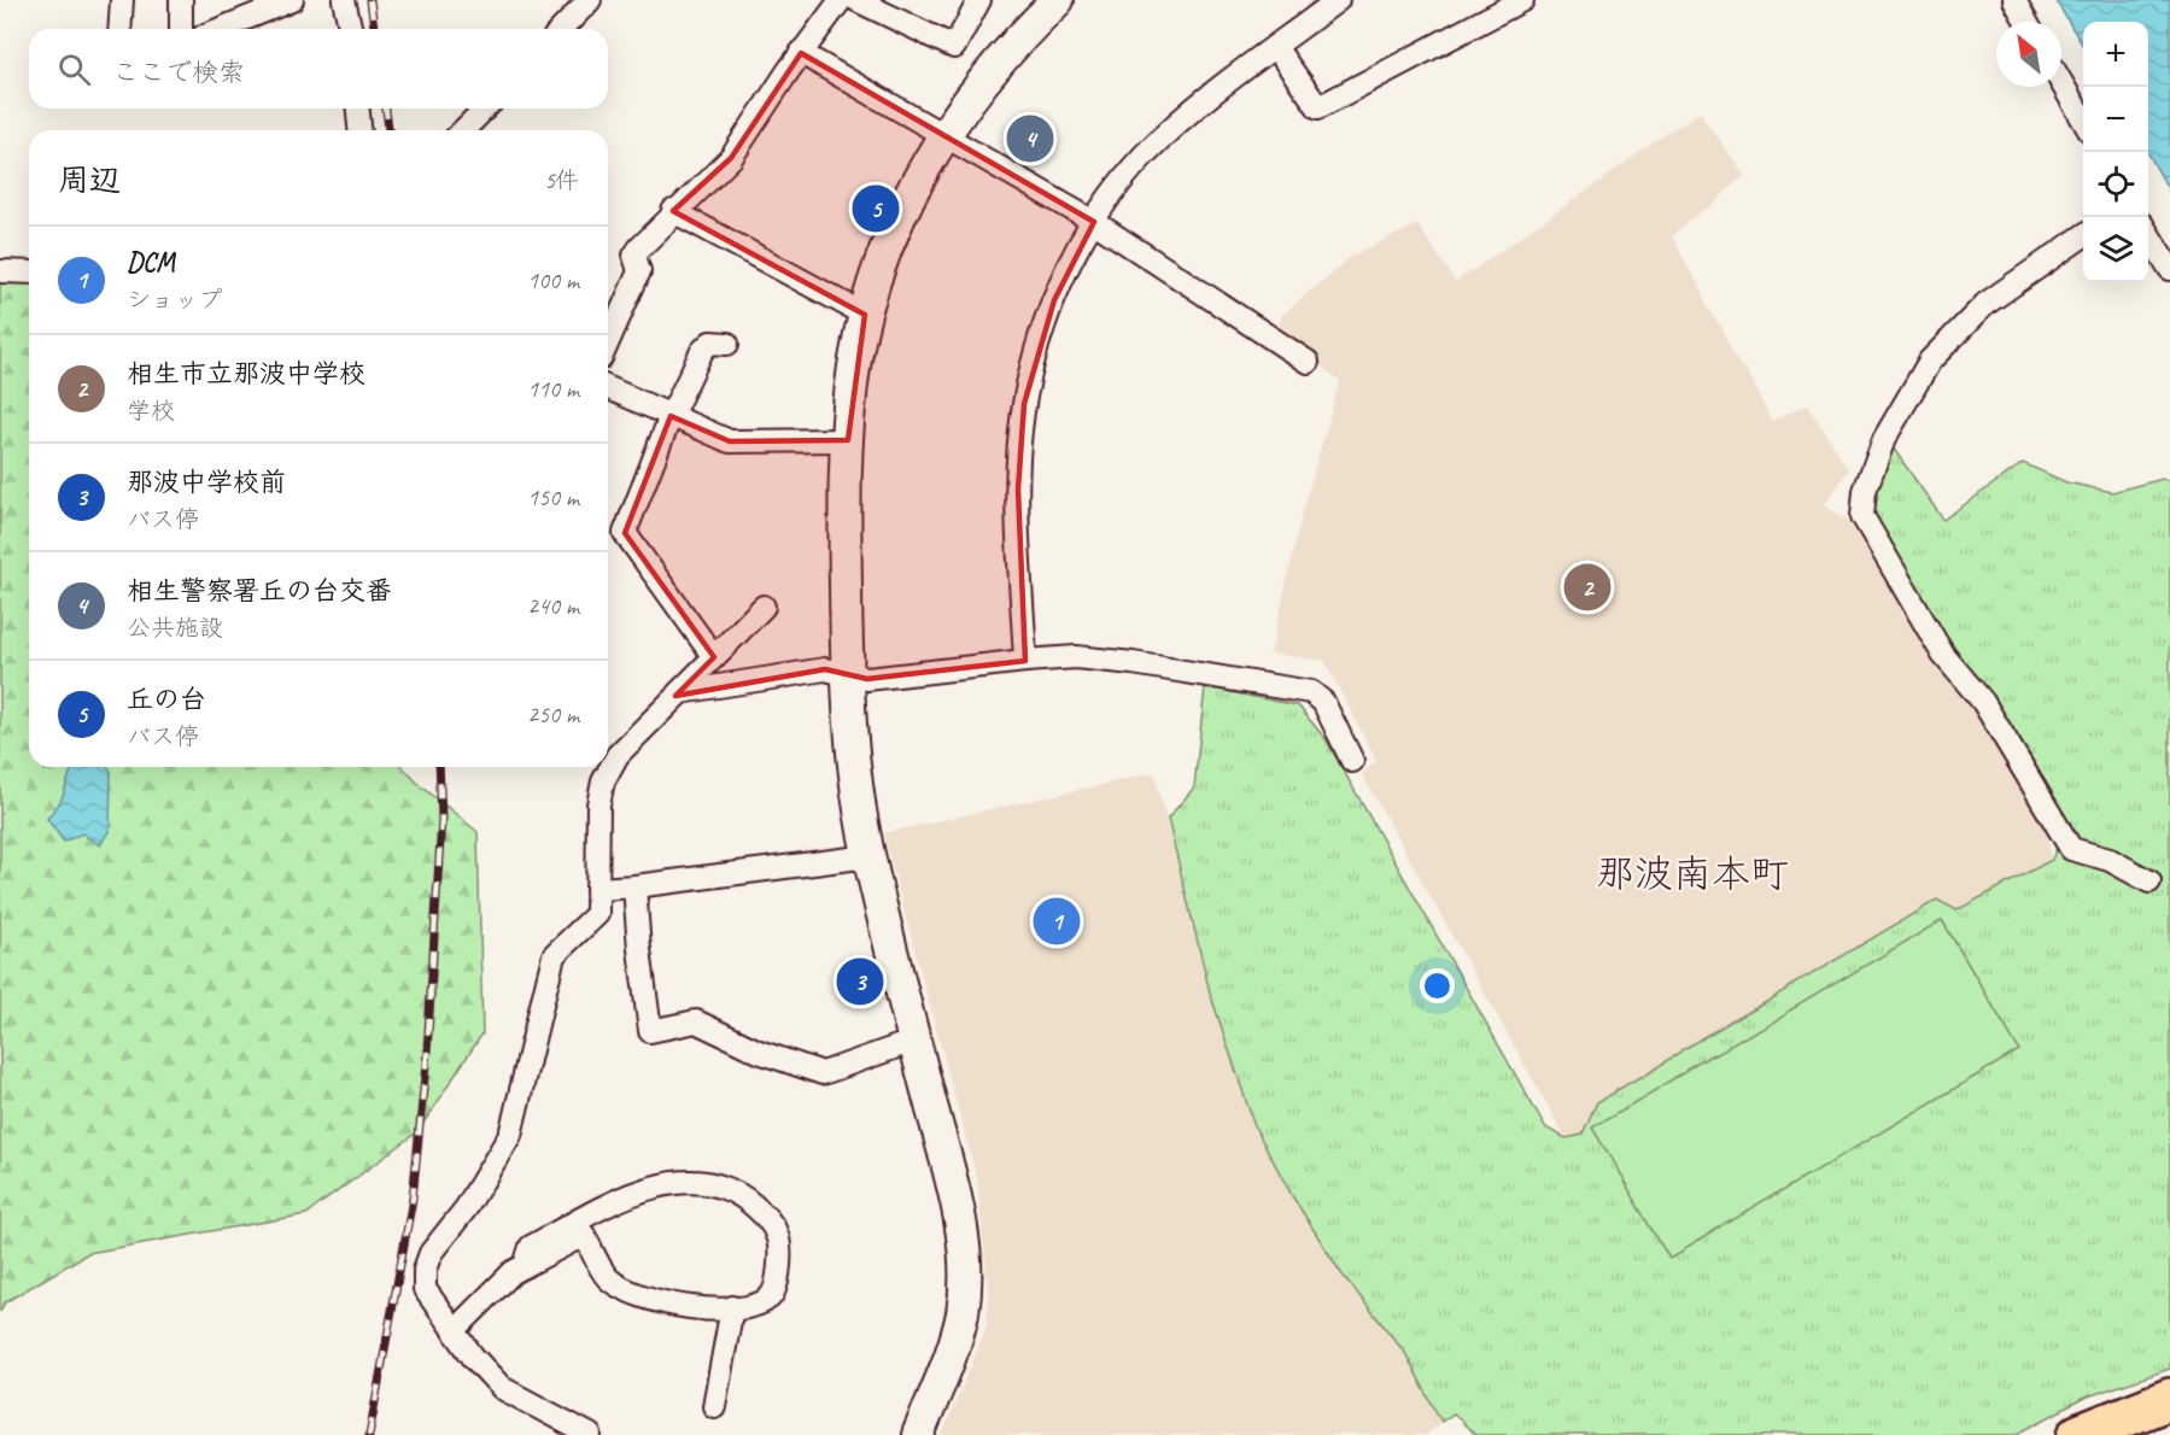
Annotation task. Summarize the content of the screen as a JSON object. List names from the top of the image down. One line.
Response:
{"districts":["那波南本町"],"north":"top left","page":{"map_buttons":["+","−"],"search":"ここで検索","pins":["4","5","2","1","3"],"heading":["周辺","5件"],"list":[{"mark":"1","name":"DCM","note":"ショップ","value":"100 m"},{"mark":"2","name":"相生市立那波中学校","note":"学校","value":"110 m"},{"mark":"3","name":"那波中学校前","note":"バス停","value":"150 m"},{"mark":"4","name":"相生警察署丘の台交番","note":"公共施設","value":"240 m"},{"mark":"5","name":"丘の台","note":"バス停","value":"250 m"}]}}
